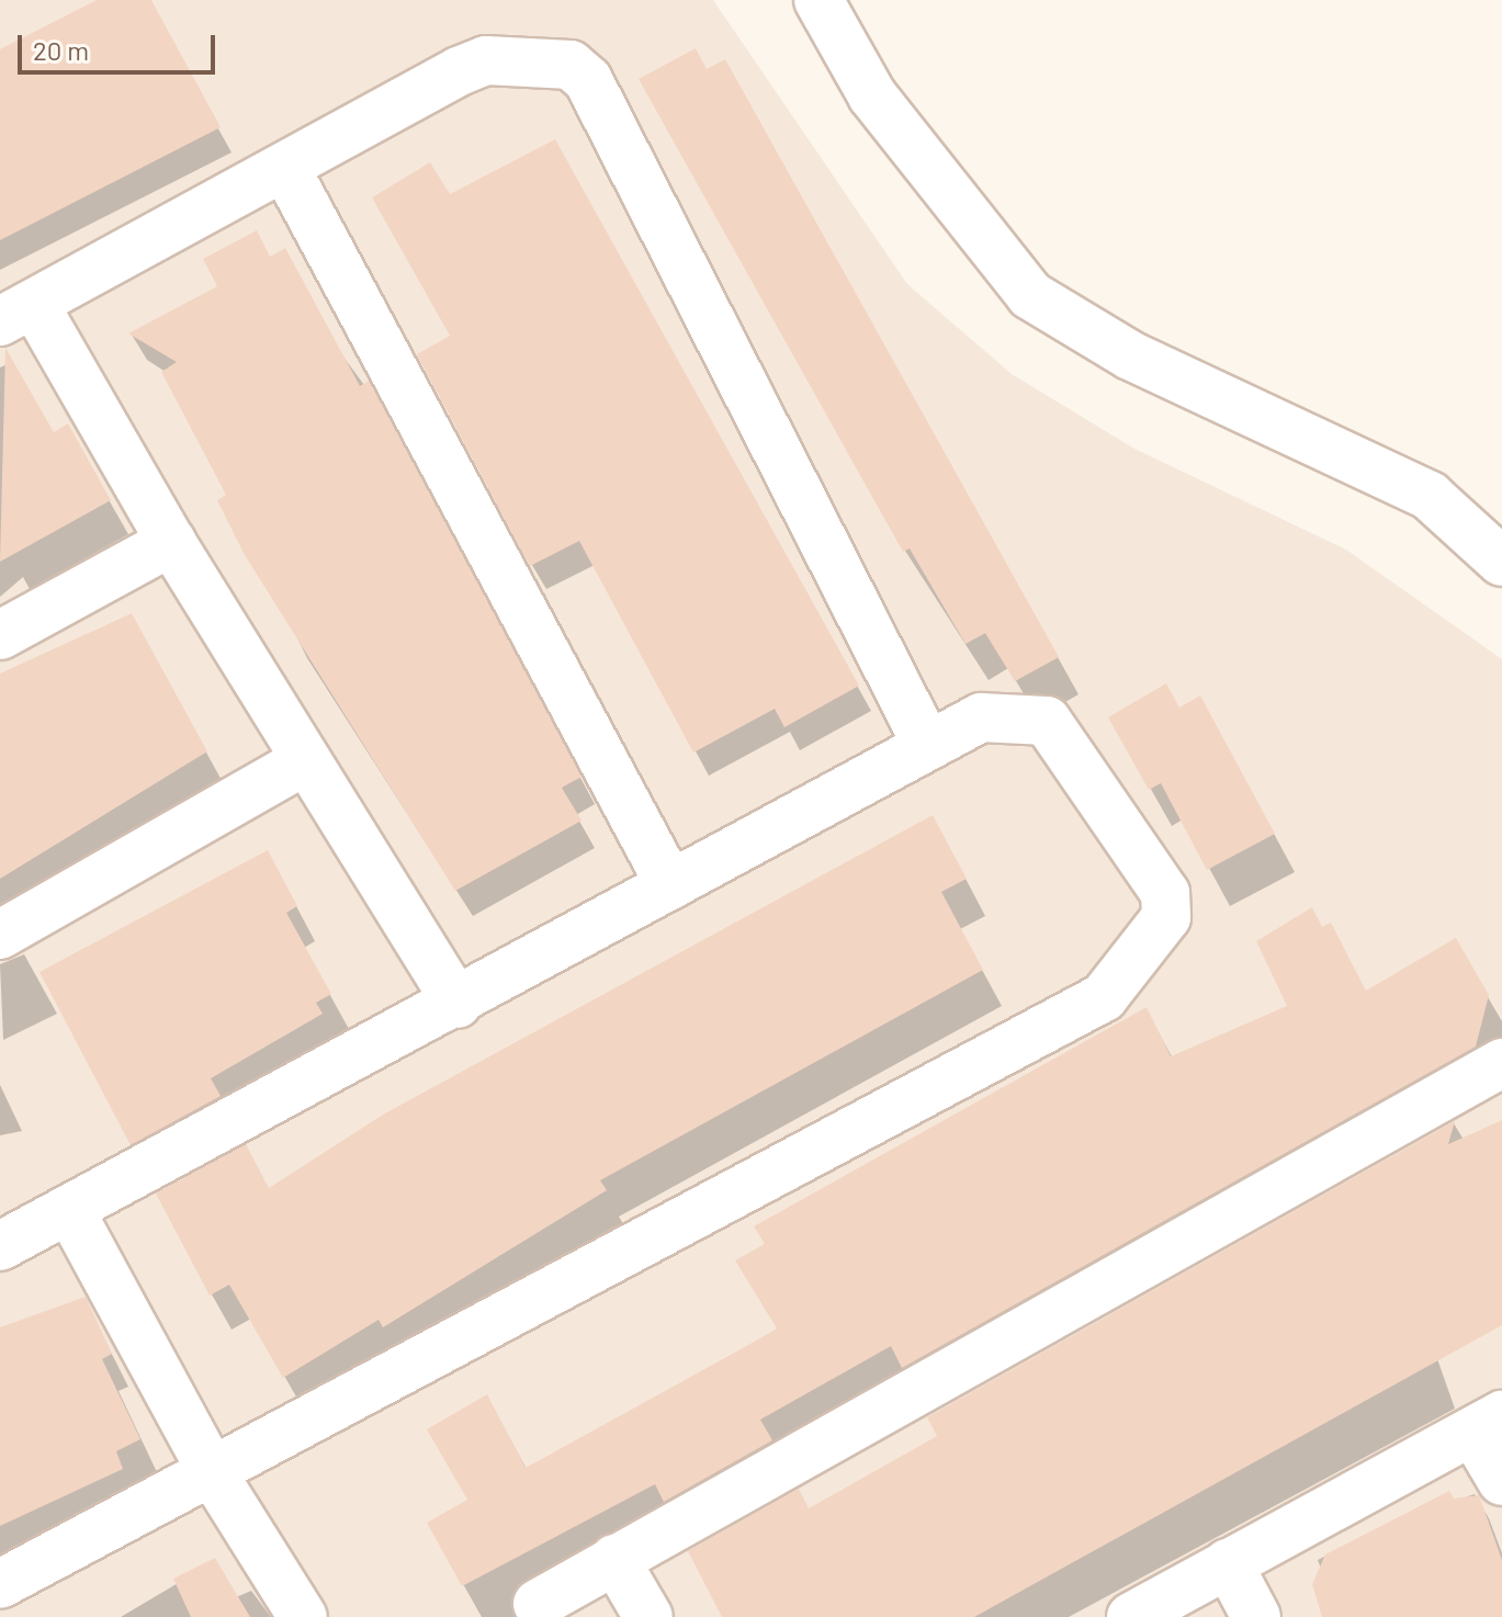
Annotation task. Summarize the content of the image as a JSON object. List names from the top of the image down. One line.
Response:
{"scale_bar":"20 m"}
